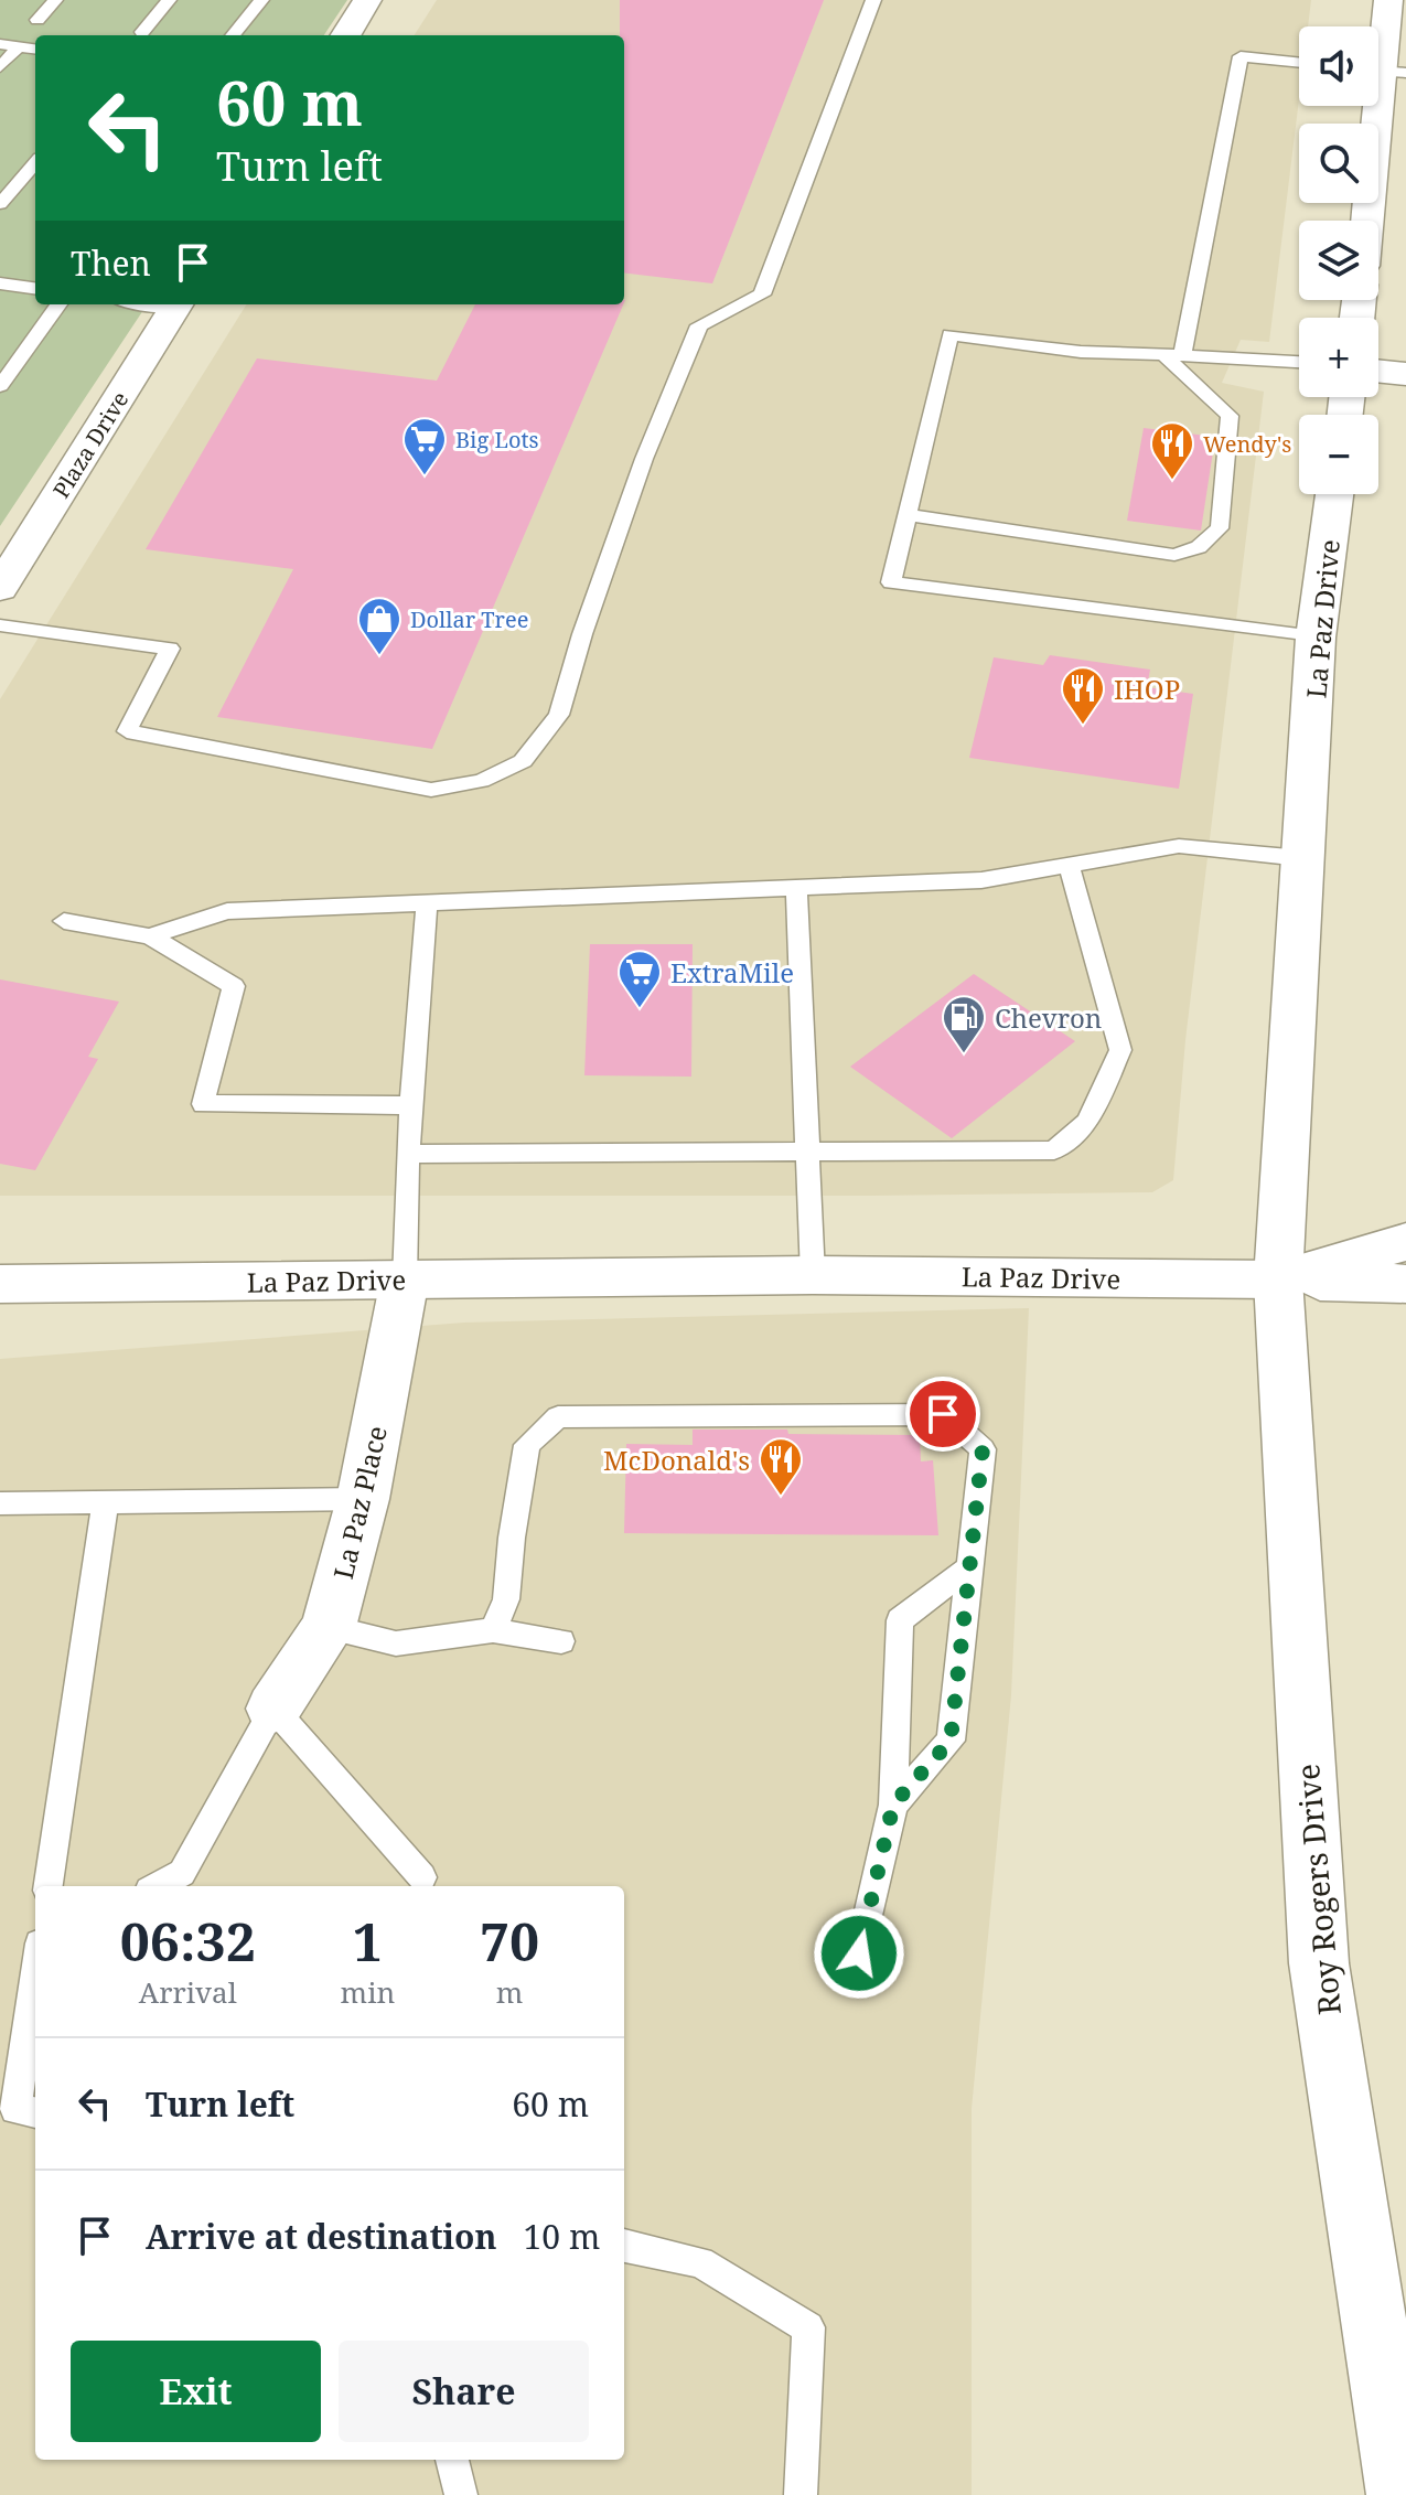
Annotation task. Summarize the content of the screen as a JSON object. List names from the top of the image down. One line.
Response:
{"streets":{"main road":["Plaza Drive","La Paz Drive","La Paz Place","Roy Rogers Drive"]},"crossings":[["La Paz Drive","La Paz Place"],["La Paz Drive","Roy Rogers Drive"]],"places":{"supermarket":["Big Lots","ExtraMile"],"restaurant":["Wendy's","IHOP","McDonald's"],"shop":["Dollar Tree"],"fuel station":["Chevron"]},"page":{"map_buttons":["+","−"],"turn":["60 m","Turn left"],"then":"Then","eta":["06:32","Arrival","1","min","70","m"],"list":[{"name":"Turn left","value":"60 m"},{"name":"Arrive at destination","value":"10 m"}],"buttons":["Exit","Share"]}}
